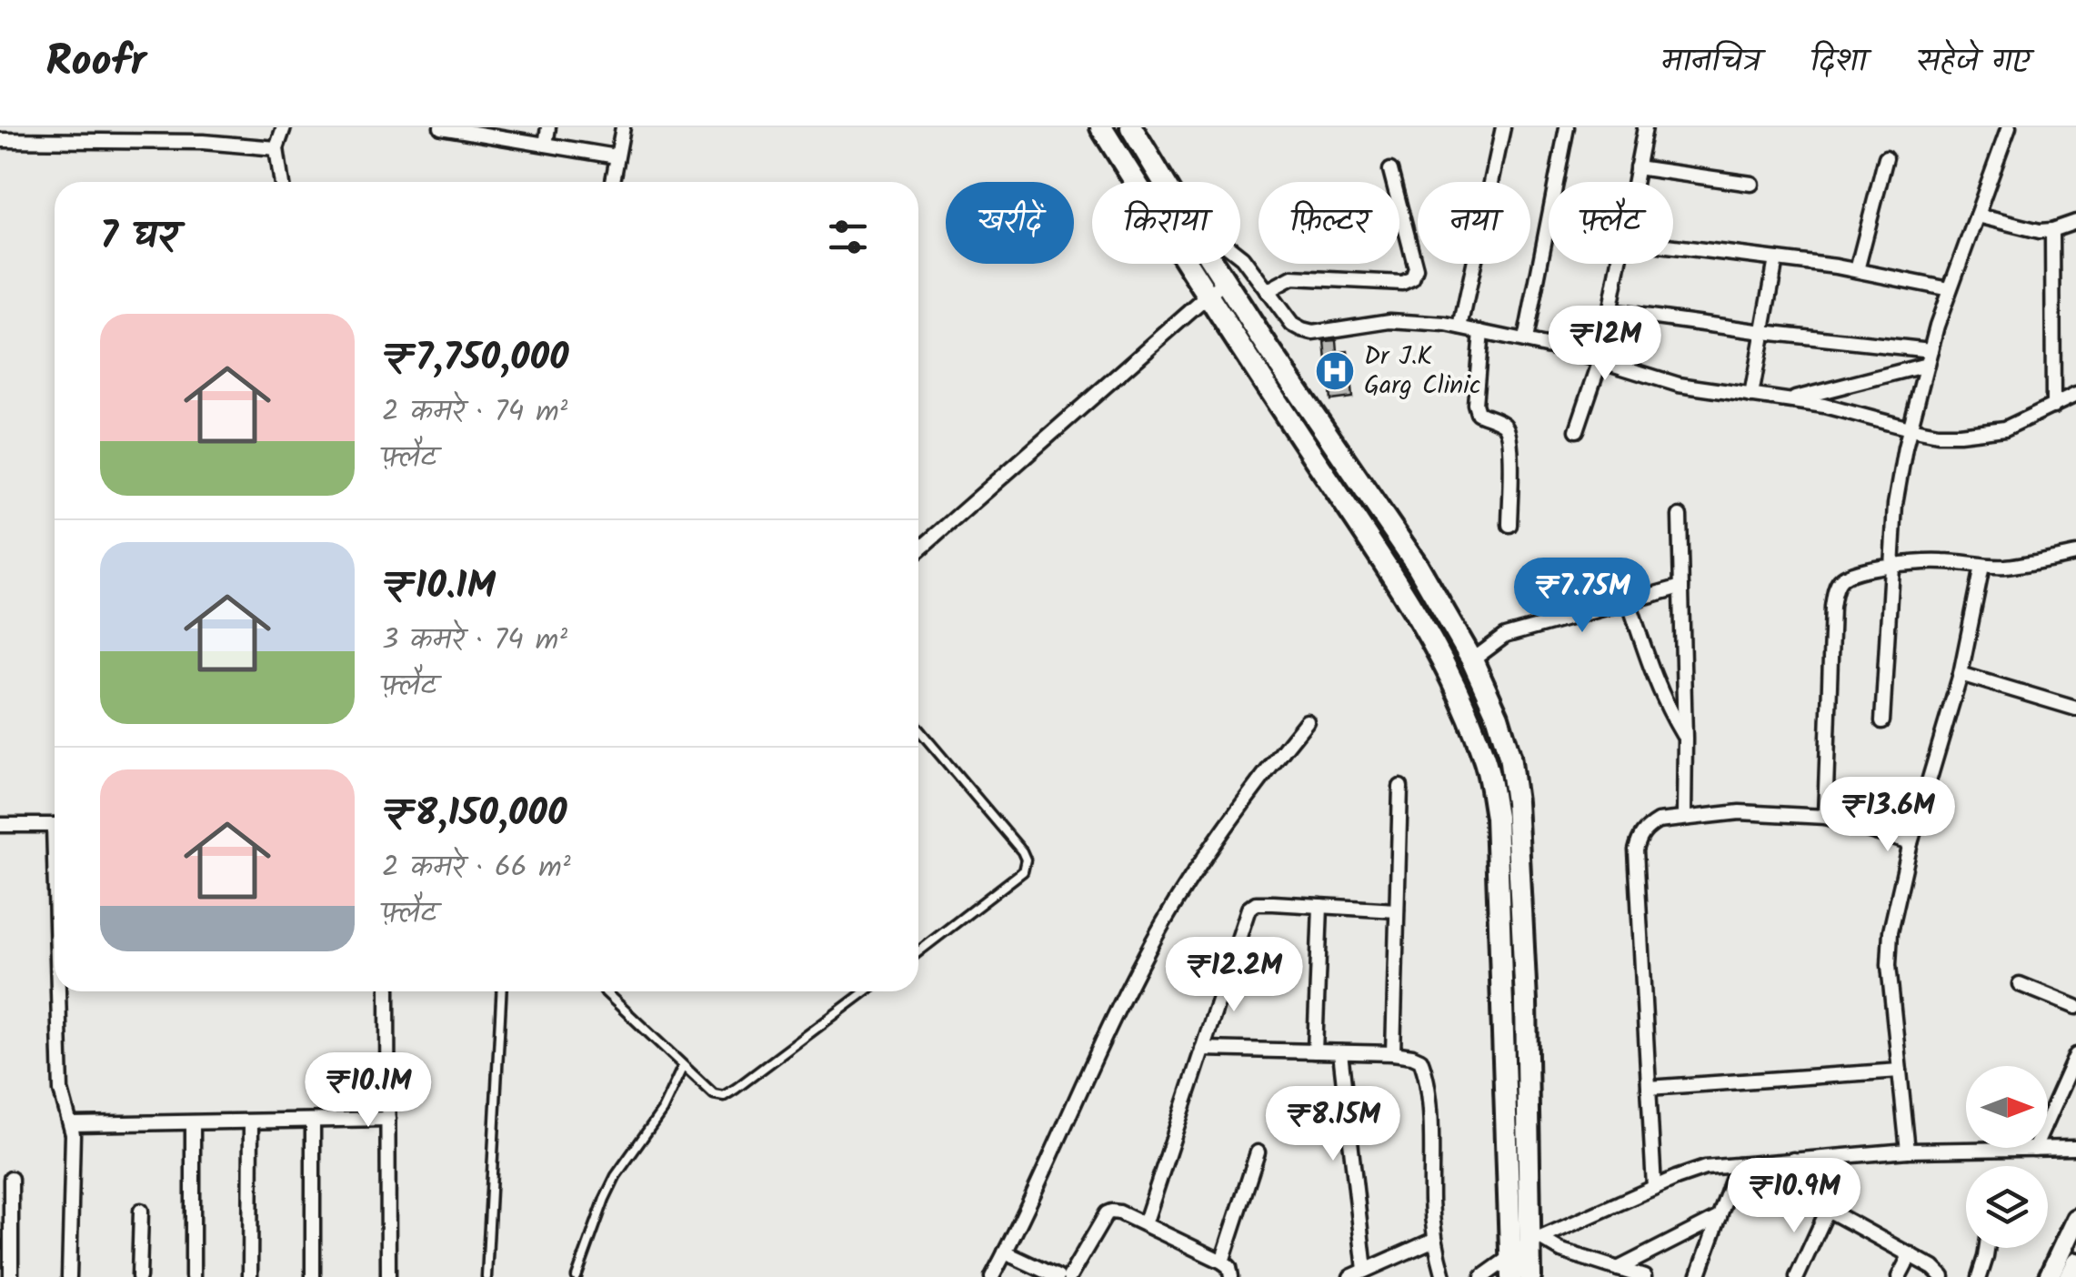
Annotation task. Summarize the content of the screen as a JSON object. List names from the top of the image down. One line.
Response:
{"places":{"hospital":["Dr J.K Garg Clinic"]},"north":"right","page":{"header":"Roofr","nav":["मानचित्र","दिशा","सहेजे गए"],"chip":["खरीदें","किराया","फ़िल्टर","नया","फ़्लैट"],"heading":"7 घर","list":[{"name":"₹7,750,000","note":"2 कमरे · 74 m² · फ़्लैट"},{"name":"₹10.1M","note":"3 कमरे · 74 m² · फ़्लैट"},{"name":"₹8,150,000","note":"2 कमरे · 66 m² · फ़्लैट"}],"price":["₹12M","₹7.75M","₹13.6M","₹12.2M","₹10.1M","₹8.15M","₹10.9M"]}}
